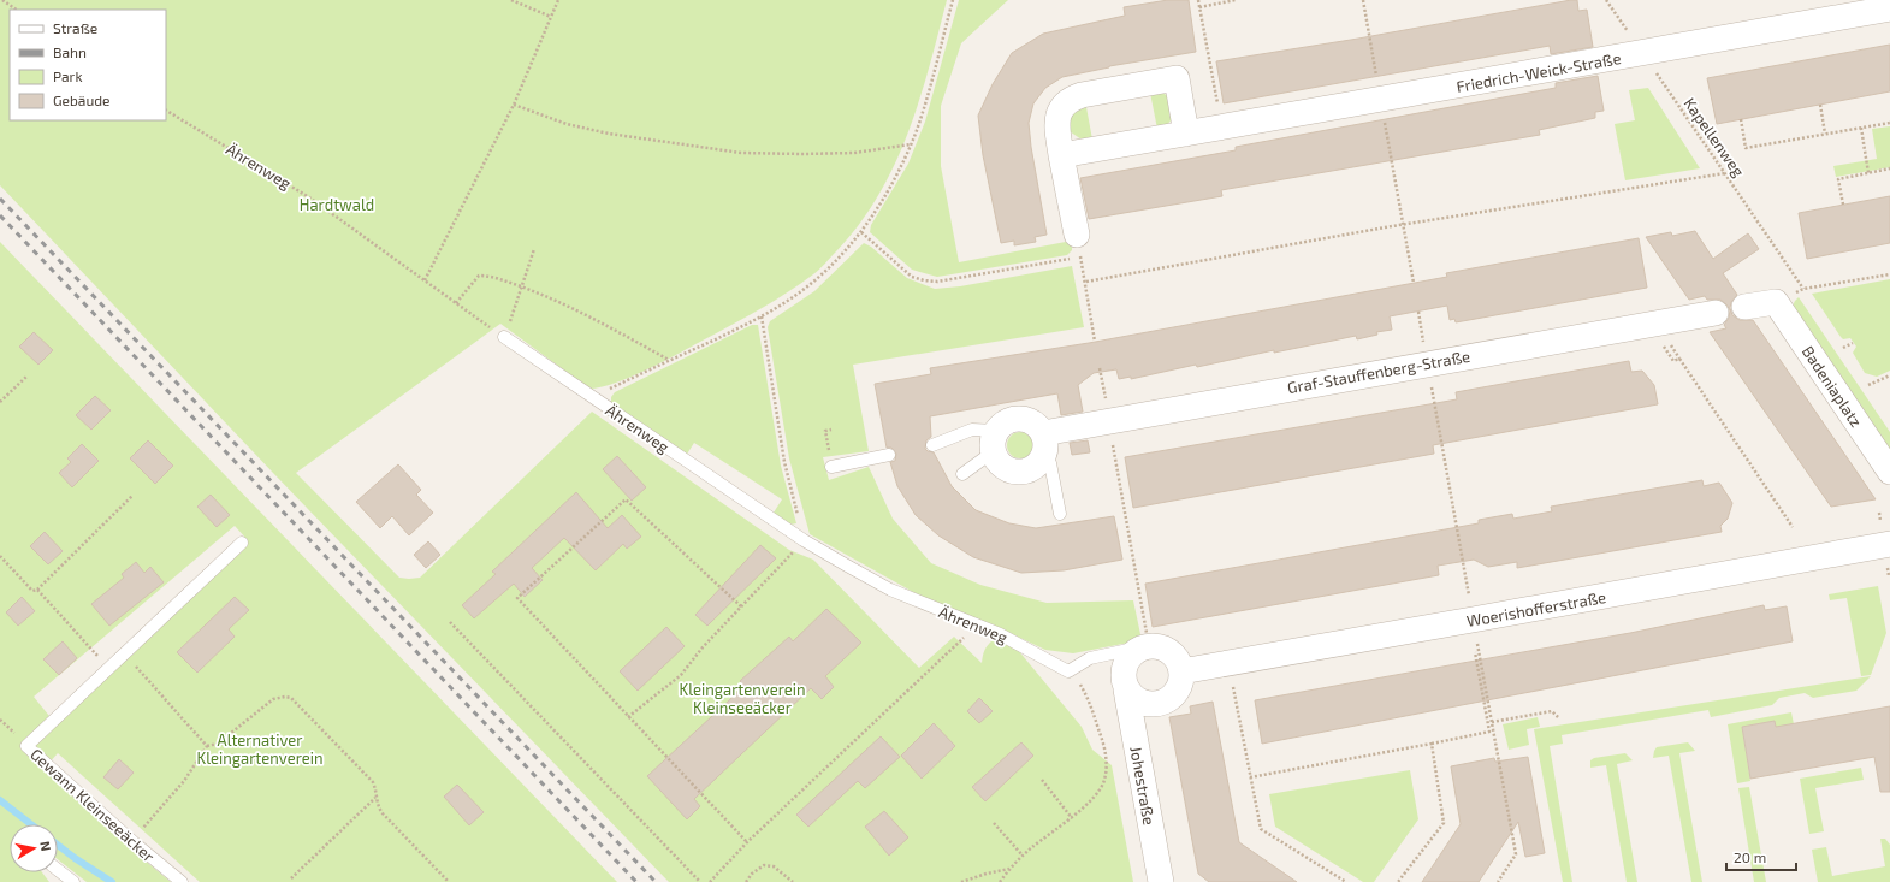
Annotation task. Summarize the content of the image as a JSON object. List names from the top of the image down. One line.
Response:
{"streets":{"street":["Friedrich-Weick-Straße","Graf-Stauffenberg-Straße","Badeniaplatz","Woerishofferstraße","Johestraße"],"lane":["Ährenweg","Gewann Kleinseeäcker"],"path":["Kapellenweg"]},"crossings":[["Friedrich-Weick-Straße","Kapellenweg"],["Woerishofferstraße","Johestraße"]],"parks":["Hardtwald","Kleingartenverein Kleinseeäcker","Alternativer Kleingartenverein"],"legend":["Straße","Bahn","Park","Gebäude"],"scale_bar":"20 m","north":"right"}
